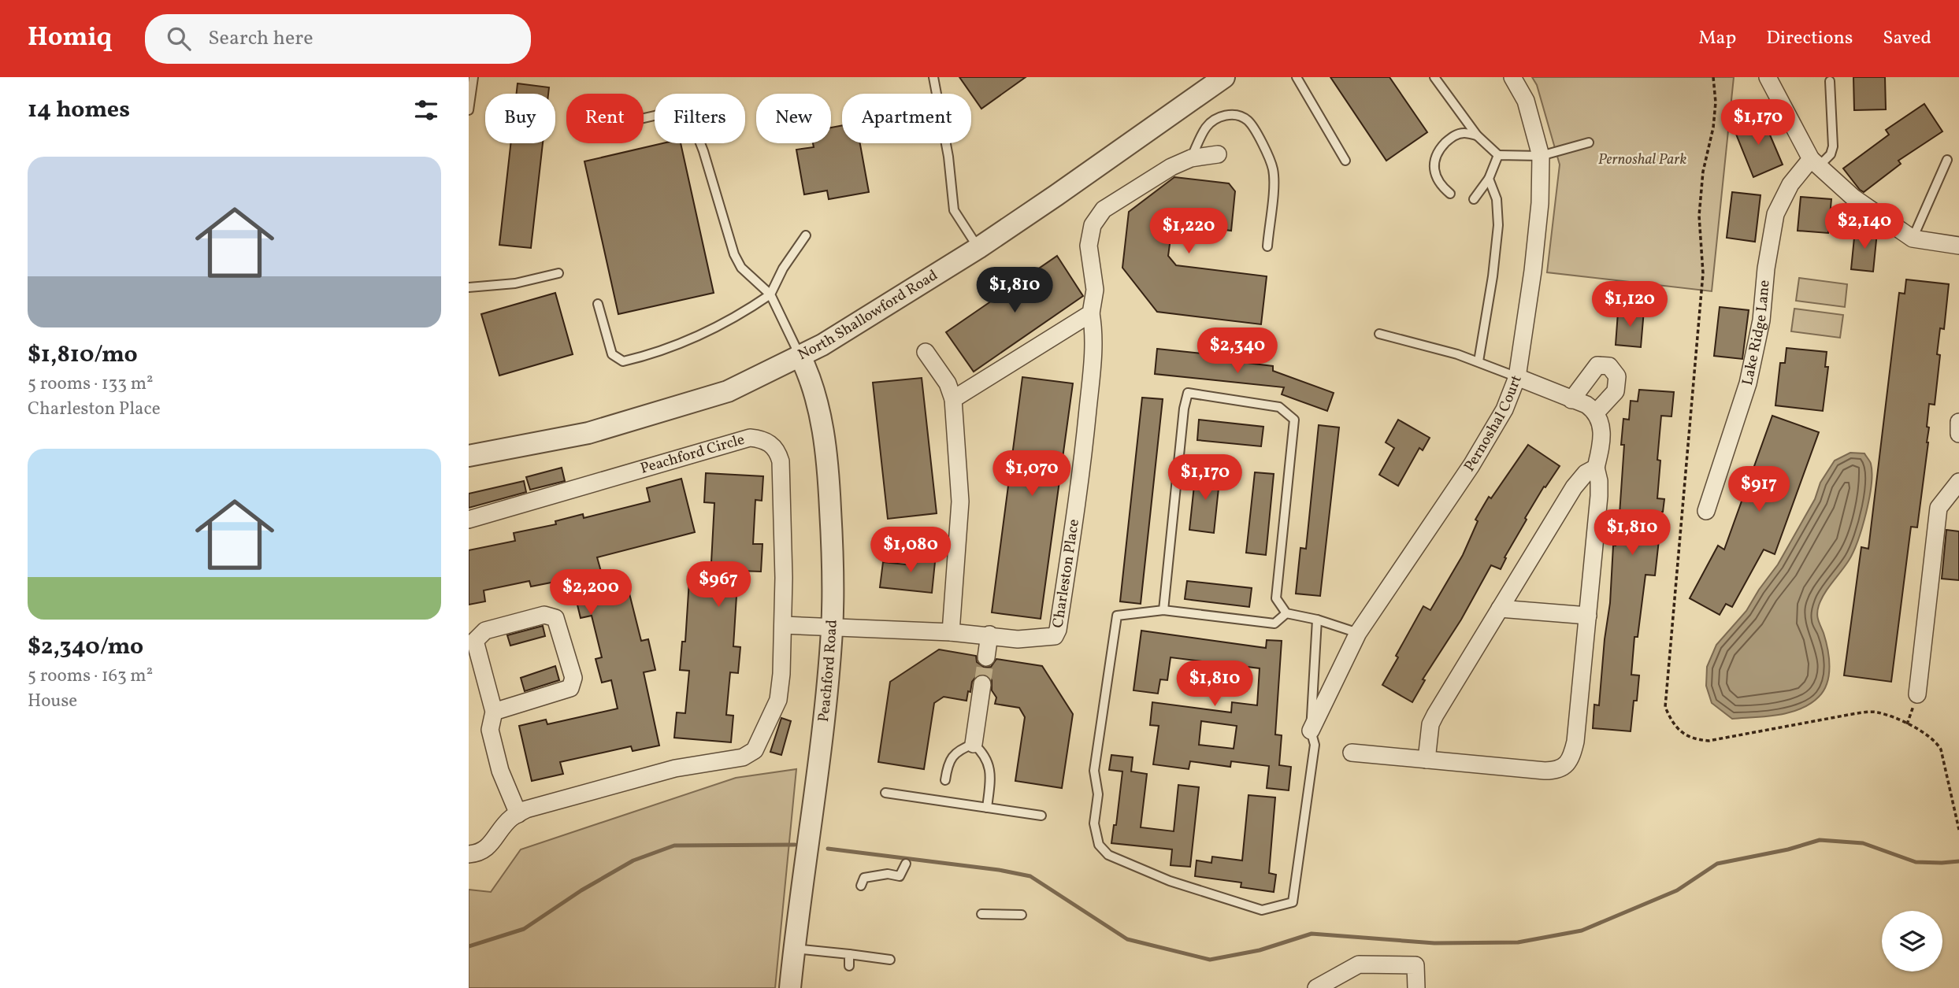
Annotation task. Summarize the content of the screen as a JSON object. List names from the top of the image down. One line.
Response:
{"streets":{"street":["North Shallowford Road","Lake Ridge Lane","Pernoshal Court","Peachford Circle","Charleston Place","Peachford Road"]},"crossings":[["North Shallowford Road","Peachford Road"],["Charleston Place","Peachford Road"]],"parks":["Pernoshal Park"],"page":{"header":"Homiq","search":"Search here","nav":["Map","Directions","Saved"],"heading":"14 homes","chip":["Buy","Rent","Filters","New","Apartment"],"price":["$1,170","$2,140","$1,220","$1,810","$1,120","$2,340","$1,070","$1,170","$917","$1,810","$1,080","$967","$2,200","$1,810"],"list":[{"name":"$1,810/mo","note":"5 rooms · 133 m² · Charleston Place"},{"name":"$2,340/mo","note":"5 rooms · 163 m² · House"}]}}
